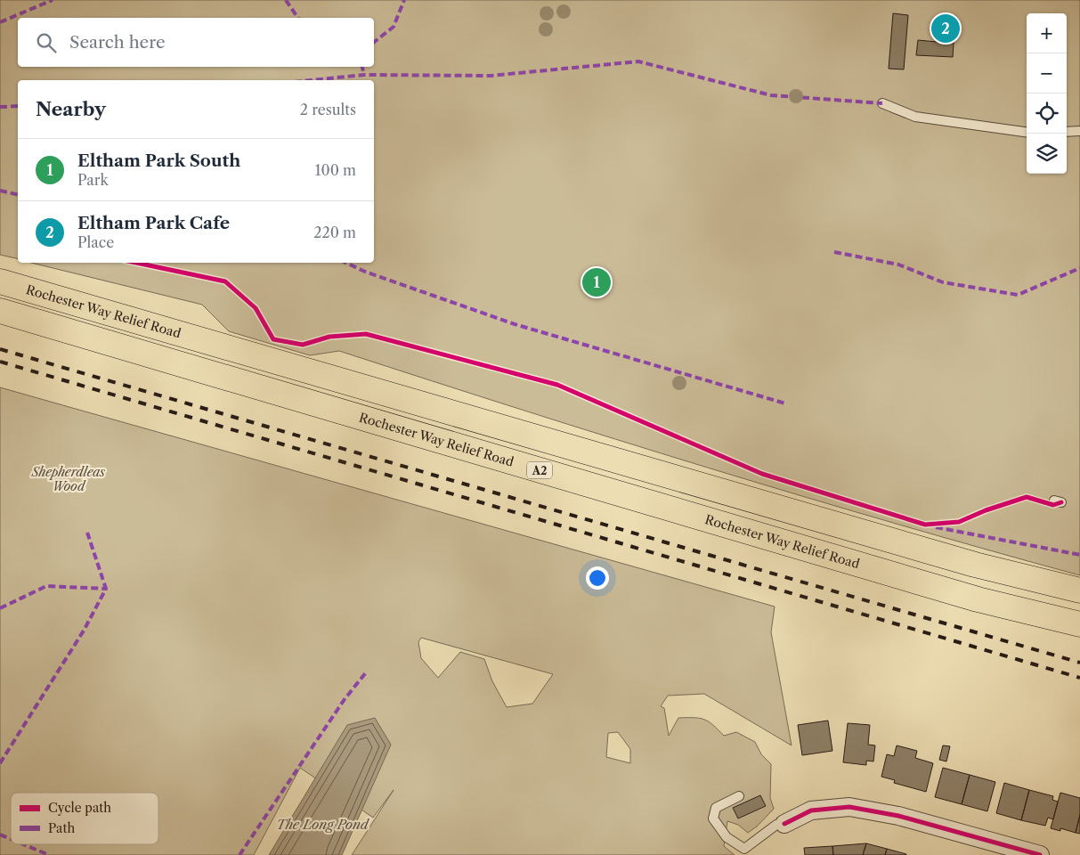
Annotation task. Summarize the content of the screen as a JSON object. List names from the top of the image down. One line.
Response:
{"streets":{"highway":["Rochester Way Relief Road","A2"]},"water":["The Long Pond"],"parks":["Shepherdleas Wood"],"legend":["Cycle path","Path"],"page":{"pins":["2","1"],"map_buttons":["+","−"],"search":"Search here","heading":["Nearby","2 results"],"list":[{"mark":"1","name":"Eltham Park South","note":"Park","value":"100 m"},{"mark":"2","name":"Eltham Park Cafe","note":"Place","value":"220 m"}]}}
